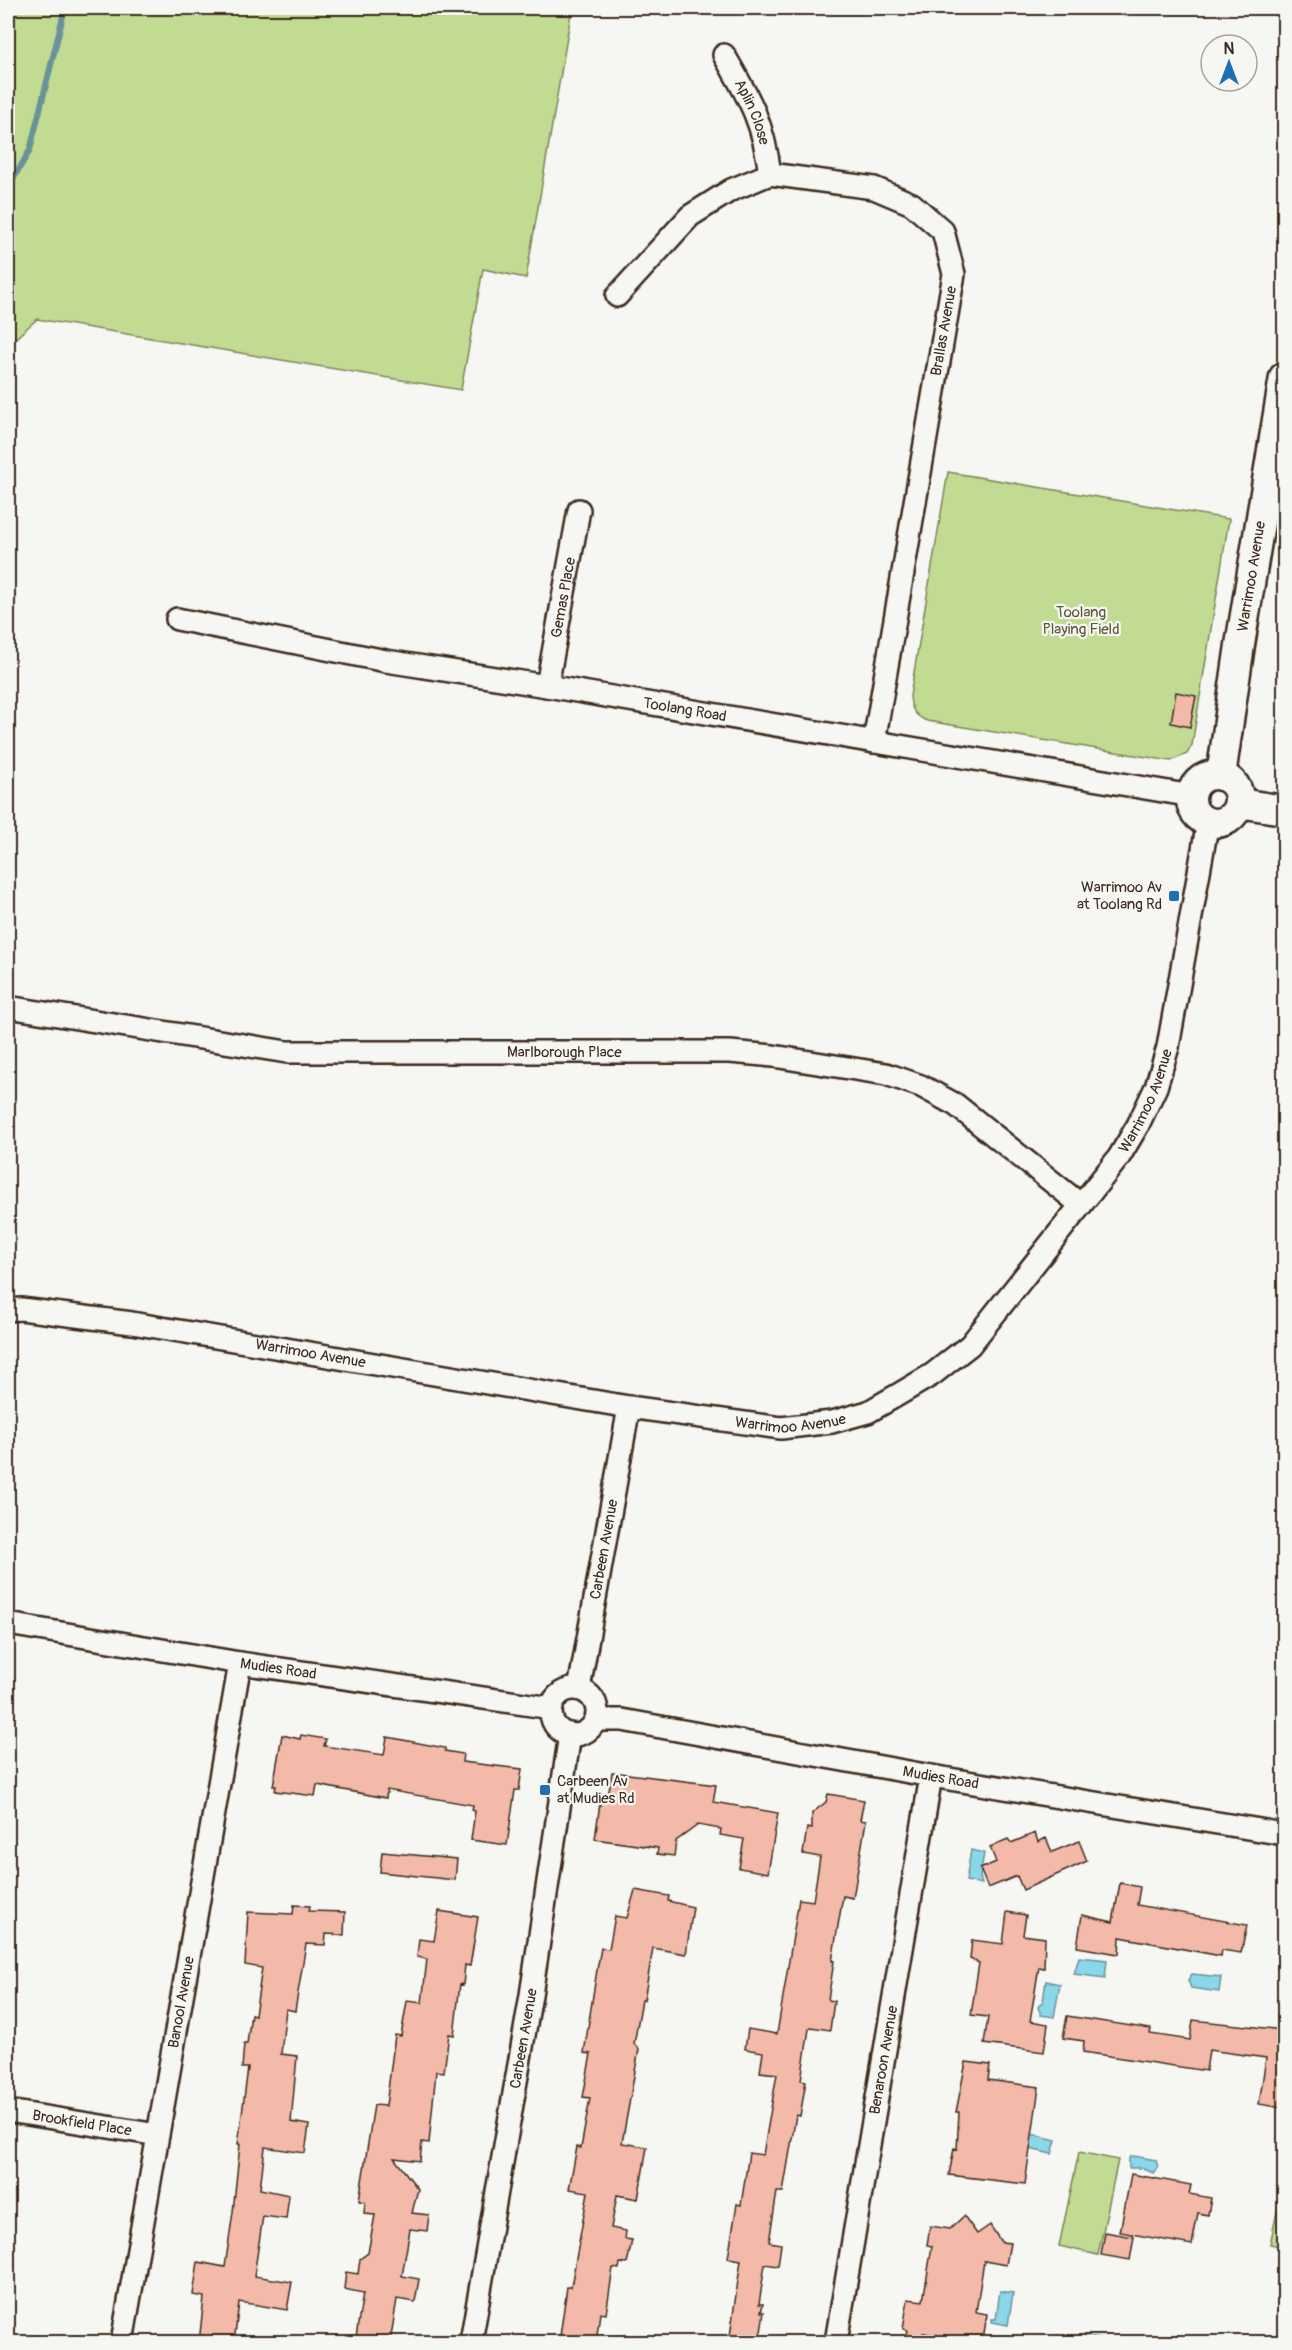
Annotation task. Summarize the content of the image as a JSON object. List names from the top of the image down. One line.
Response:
{"streets":{"street":["Aplin Close","Brallas Avenue","Warrimoo Avenue","Gemas Place","Toolang Road","Marlborough Place","Carbeen Avenue","Mudies Road","Banool Avenue","Benaroon Avenue","Brookfield Place"]},"crossings":[["Aplin Close","Brallas Avenue"],["Brallas Avenue","Toolang Road"],["Warrimoo Avenue","Toolang Road"],["Warrimoo Avenue","Marlborough Place"],["Warrimoo Avenue","Carbeen Avenue"],["Gemas Place","Toolang Road"],["Carbeen Avenue","Mudies Road"],["Mudies Road","Banool Avenue"],["Mudies Road","Benaroon Avenue"],["Banool Avenue","Brookfield Place"]],"parks":["Toolang Playing Field"],"places":{"transit":["Warrimoo Av at Toolang Rd","Carbeen Av at Mudies Rd"]},"north":"top"}
